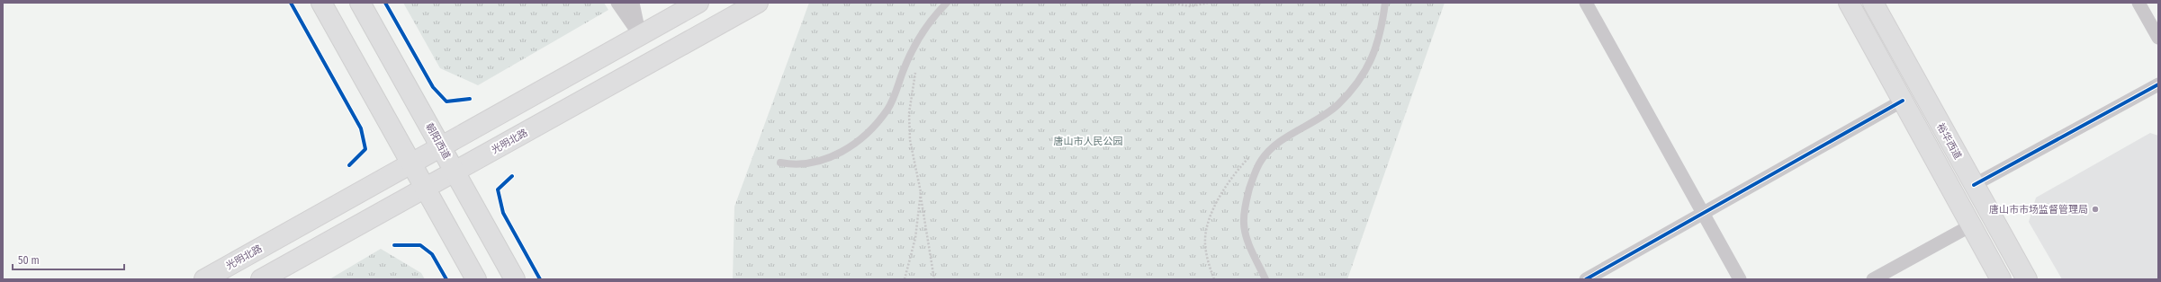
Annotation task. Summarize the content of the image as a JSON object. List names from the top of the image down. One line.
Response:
{"streets":{"main road":["朝阳西道","光明北路","裕华西道"]},"crossings":[["朝阳西道","光明北路"]],"parks":["唐山市人民公园"],"places":["唐山市市场监督管理局"],"scale_bar":"50 m"}
